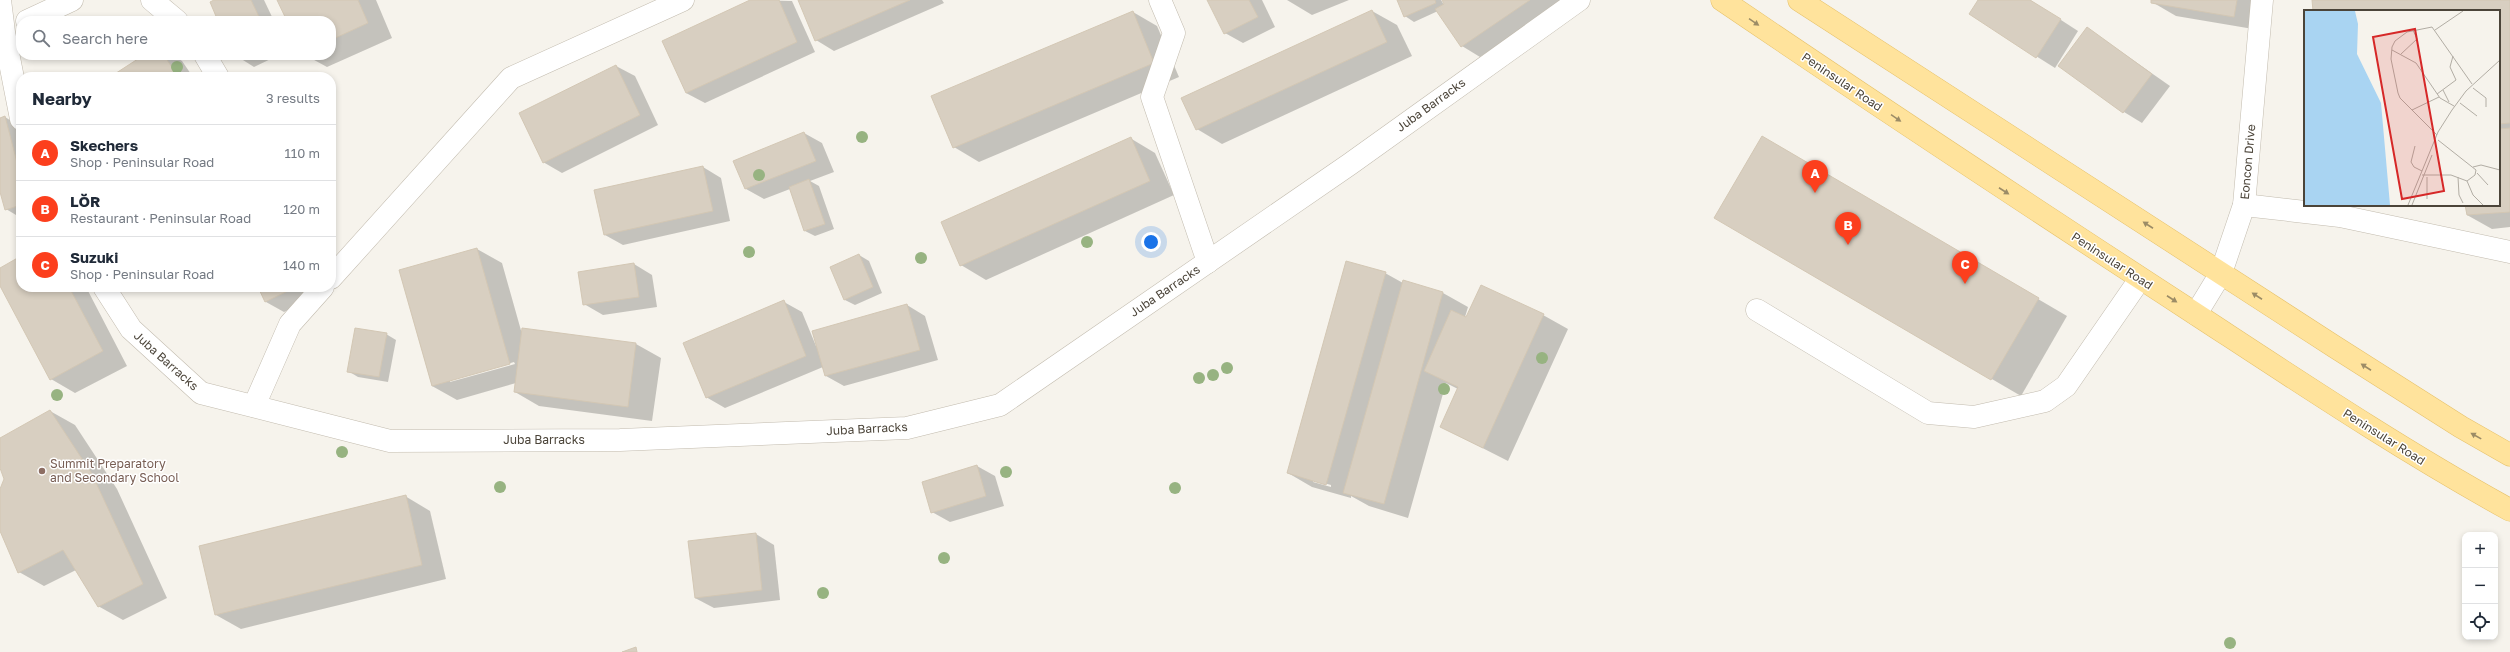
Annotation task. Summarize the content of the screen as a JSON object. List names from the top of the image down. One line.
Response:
{"streets":{"main road":["Peninsular Road"],"street":["Juba Barracks","Eoncon Drive"]},"crossings":[["Peninsular Road","Eoncon Drive"]],"places":["Summit Preparatory and Secondary School"],"page":{"search":"Search here","heading":["Nearby","3 results"],"list":[{"mark":"A","name":"Skechers","note":"Shop · Peninsular Road","value":"110 m"},{"mark":"B","name":"LŎR","note":"Restaurant · Peninsular Road","value":"120 m"},{"mark":"C","name":"Suzuki","note":"Shop · Peninsular Road","value":"140 m"}],"pins":["A","B","C"],"map_buttons":["+","−"]}}
